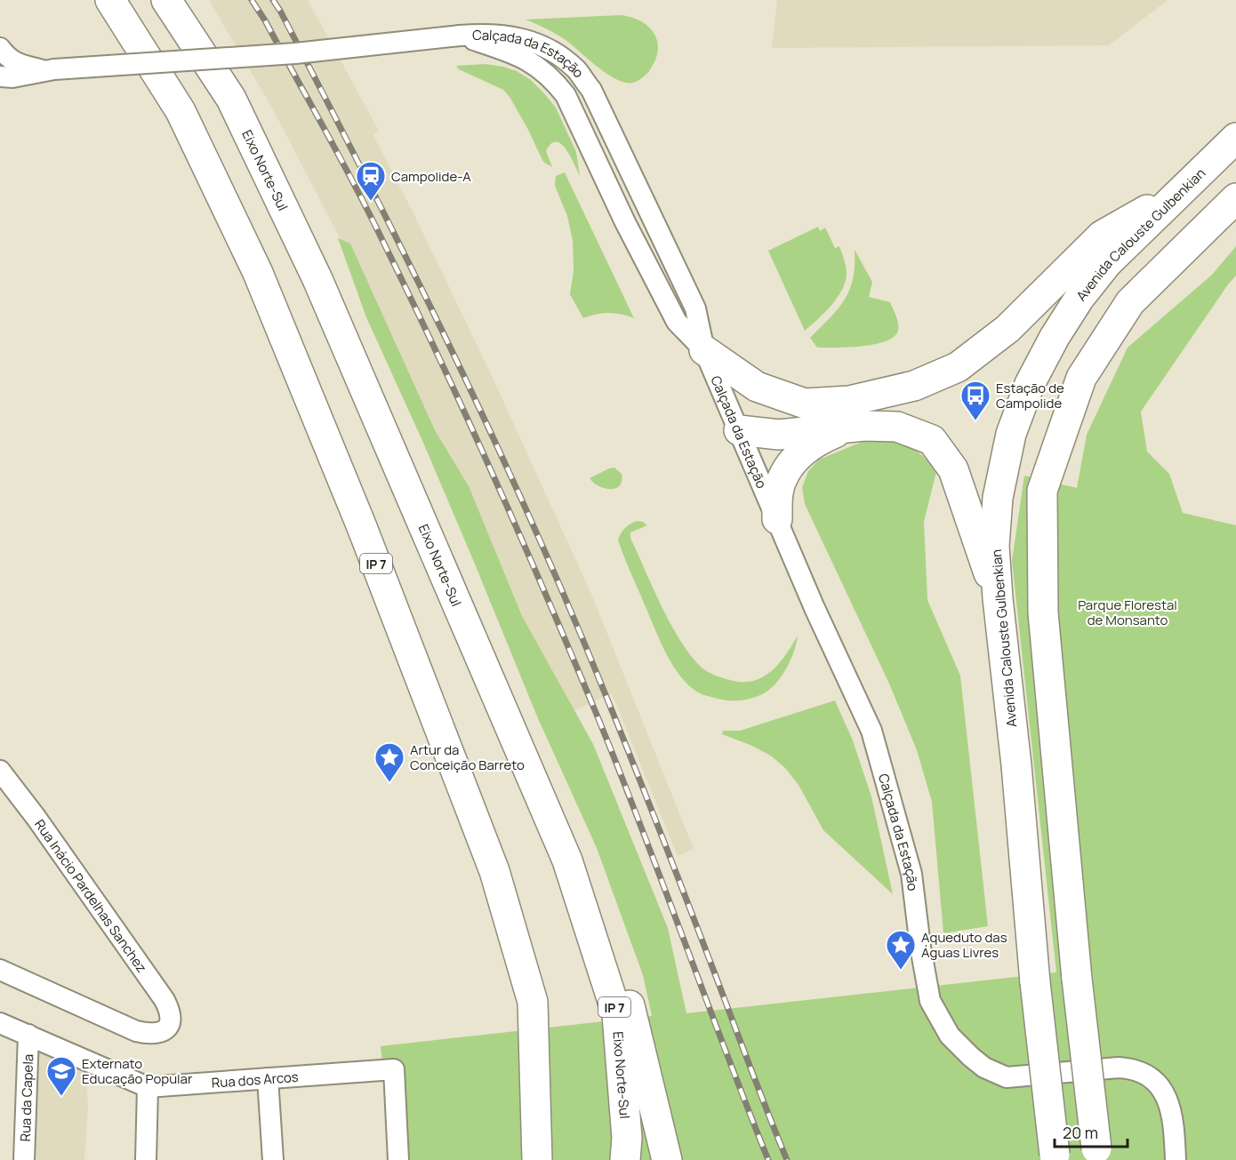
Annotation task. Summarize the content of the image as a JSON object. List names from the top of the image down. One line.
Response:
{"streets":{"main road":["Eixo Norte-Sul","Avenida Calouste Gulbenkian","IP 7"],"street":["Calçada da Estação","Rua Inácio Pardelhas Sanchez","Rua dos Arcos","Rua da Capela"]},"crossings":[["Rua dos Arcos","Rua da Capela"]],"parks":["Parque Florestal de Monsanto"],"places":{"station":["Campolide-A"],"bus stop":["Estação de Campolide"],"place":["Artur da Conceição Barreto","Aqueduto das Águas Livres"],"school or university":["Externato Educação Popular"]},"scale_bar":"20 m"}
